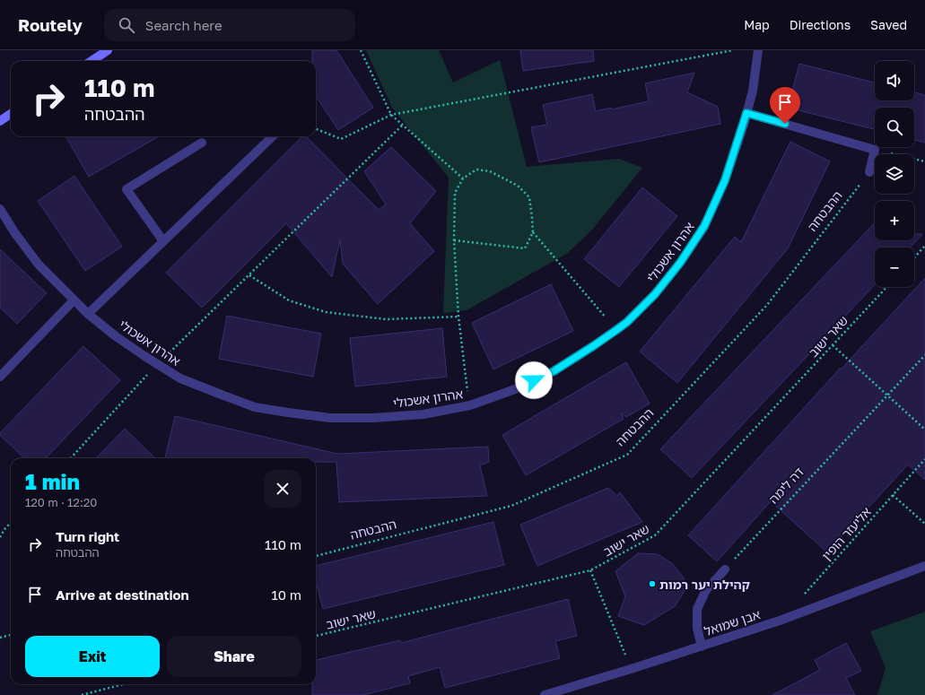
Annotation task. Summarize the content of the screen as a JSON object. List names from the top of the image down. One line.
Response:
{"streets":{"street":["אהרון אשכולי","אבן שמואל"],"path":["ההבטחה","שאר ישוב","דה לימה","אליעזר הופין"]},"places":["קהילת יער רמות"],"page":{"header":"Routely","search":"Search here","nav":["Map","Directions","Saved"],"map_buttons":["+","−"],"turn":["110 m","ההבטחה"],"heading":["1 min","120 m · 12:20"],"list":[{"name":"Turn right","note":"ההבטחה","value":"110 m"},{"name":"Arrive at destination","value":"10 m"}],"buttons":["Exit","Share"]}}
